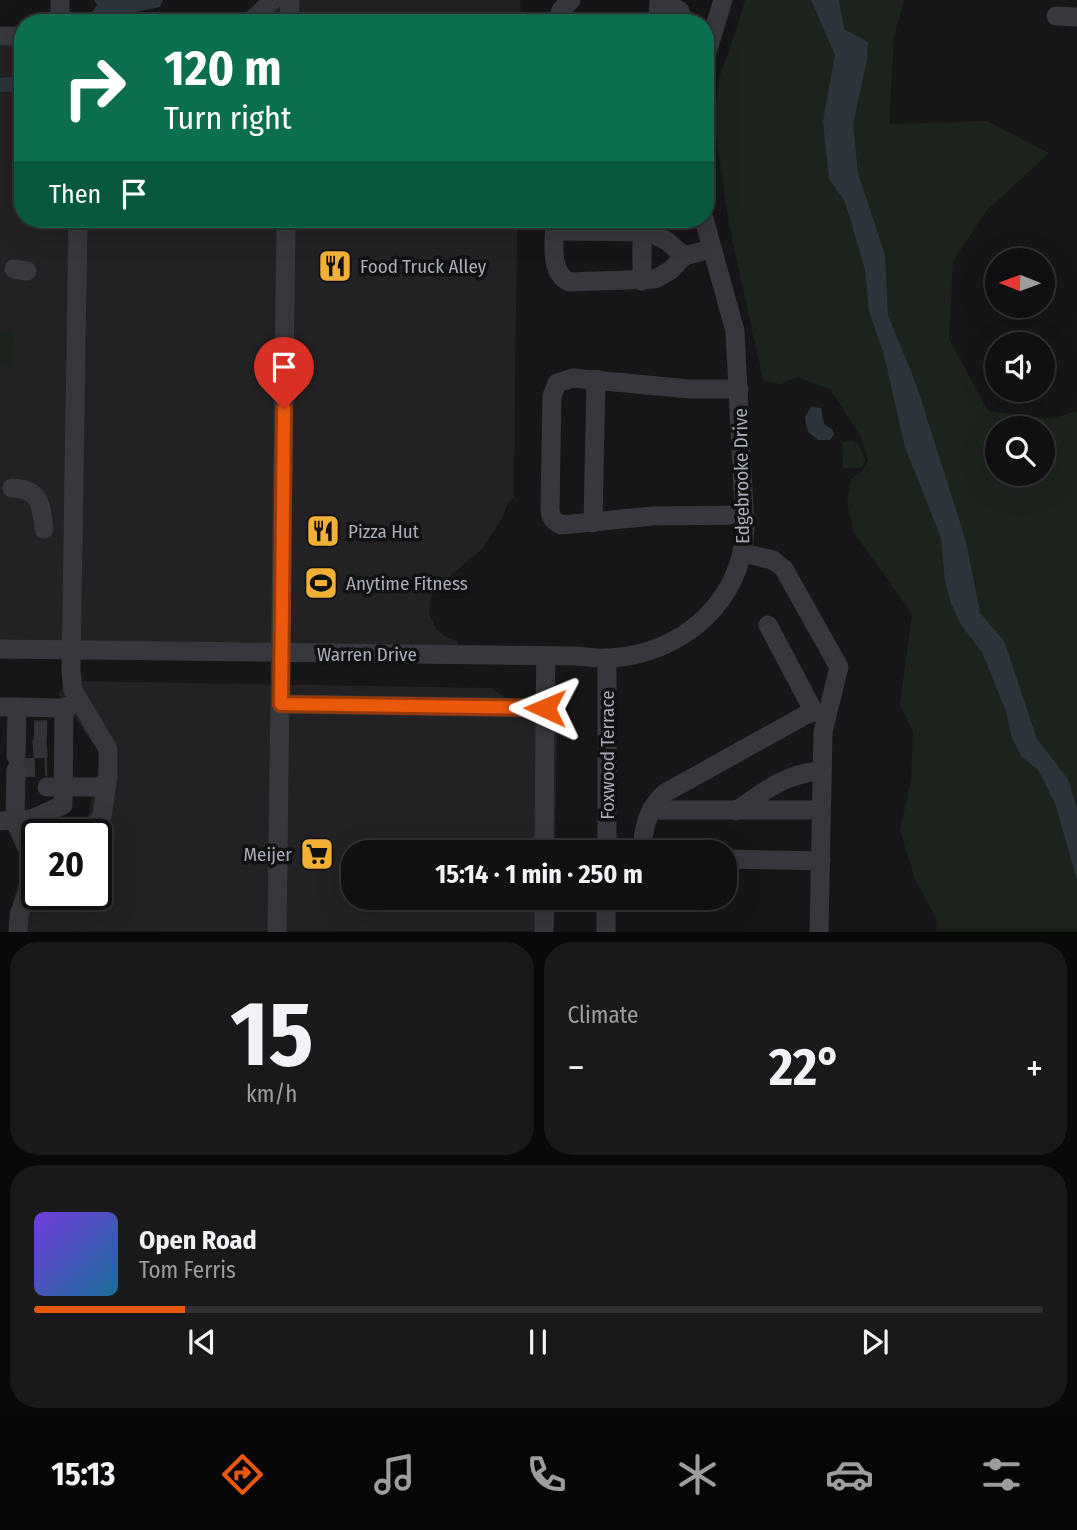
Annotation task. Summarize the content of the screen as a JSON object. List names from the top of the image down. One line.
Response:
{"streets":{"street":["Edgebrooke Drive","Warren Drive","Foxwood Terrace"]},"crossings":[["Edgebrooke Drive","Warren Drive"],["Edgebrooke Drive","Foxwood Terrace"],["Warren Drive","Foxwood Terrace"]],"places":{"restaurant":["Food Truck Alley","Pizza Hut"],"sports":["Anytime Fitness"],"supermarket":["Meijer"]},"north":"left","page":{"turn":["120 m","Turn right"],"then":"Then","limit":"20","trip":"15:14 · 1 min · 250 m","tile":[["15","km/h"],"Climate"],"heat":["−","22°","+"],"song":["Open Road","Tom Ferris"],"tabs":"15:13"}}
